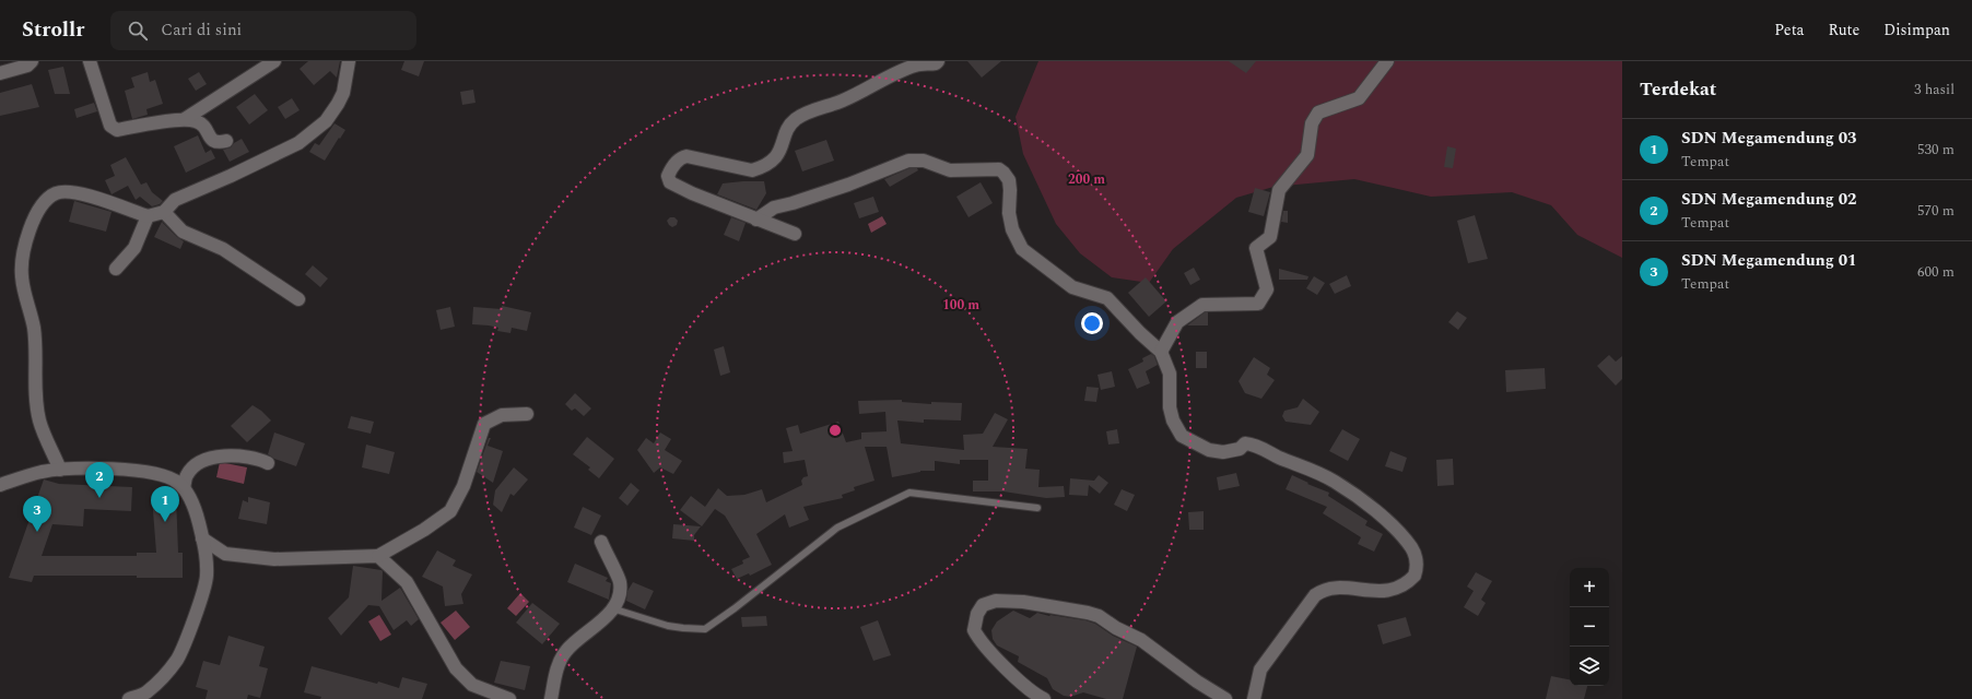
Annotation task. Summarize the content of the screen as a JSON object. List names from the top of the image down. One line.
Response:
{"page":{"header":"Strollr","search":"Cari di sini","nav":["Peta","Rute","Disimpan"],"heading":["Terdekat","3 hasil"],"list":[{"mark":"1","name":"SDN Megamendung 03","note":"Tempat","value":"530 m"},{"mark":"2","name":"SDN Megamendung 02","note":"Tempat","value":"570 m"},{"mark":"3","name":"SDN Megamendung 01","note":"Tempat","value":"600 m"}],"pins":["2","1","3"],"map_buttons":["+","−"]},"rings":["200 m","100 m"]}
